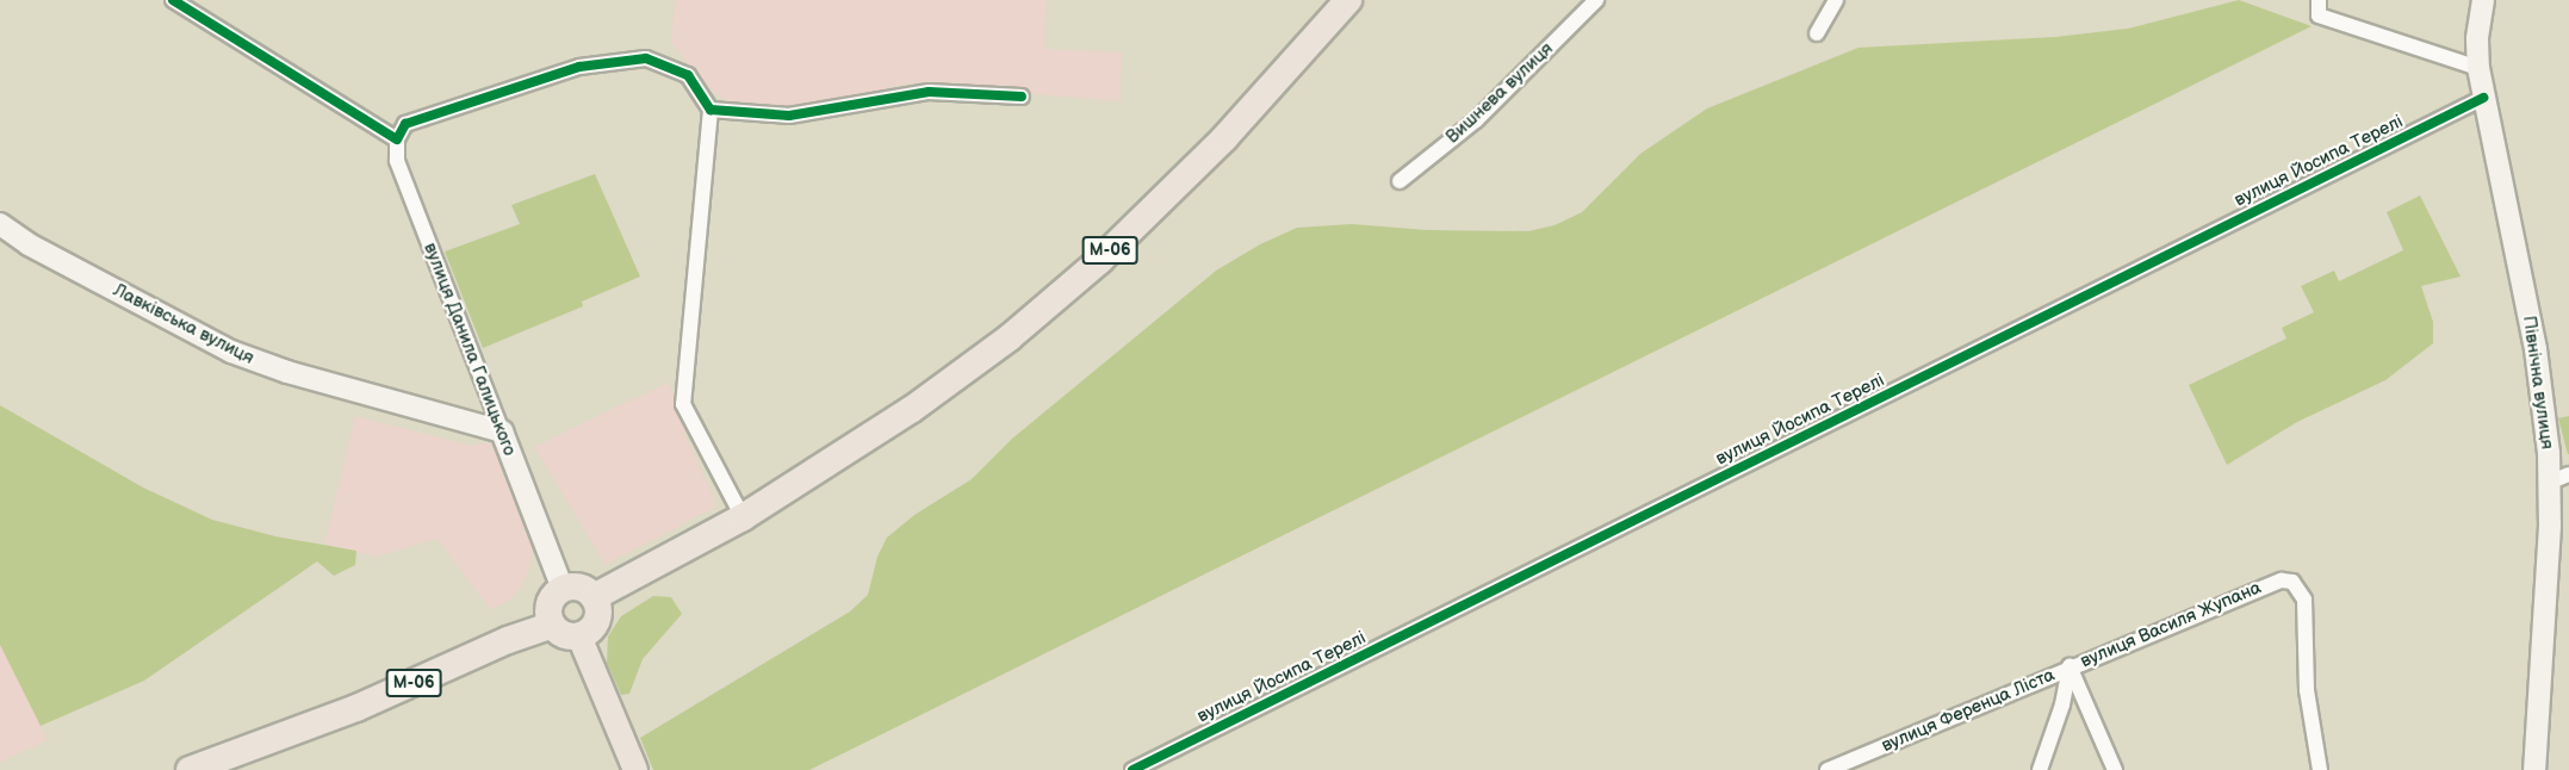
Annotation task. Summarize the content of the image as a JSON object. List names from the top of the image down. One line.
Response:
{"streets":{"highway":["М-06"],"street":["Вишнева вулиця","вулиця Йосипа Терелі","Лавківська вулиця","вулиця Данила Галицького","Північна вулиця","вулиця Василя Жупана","вулиця Ференца Ліста"]},"crossings":[["вулиця Йосипа Терелі","Північна вулиця"],["М-06","вулиця Данила Галицького"],["Лавківська вулиця","вулиця Данила Галицького"],["вулиця Василя Жупана","вулиця Ференца Ліста"]]}
